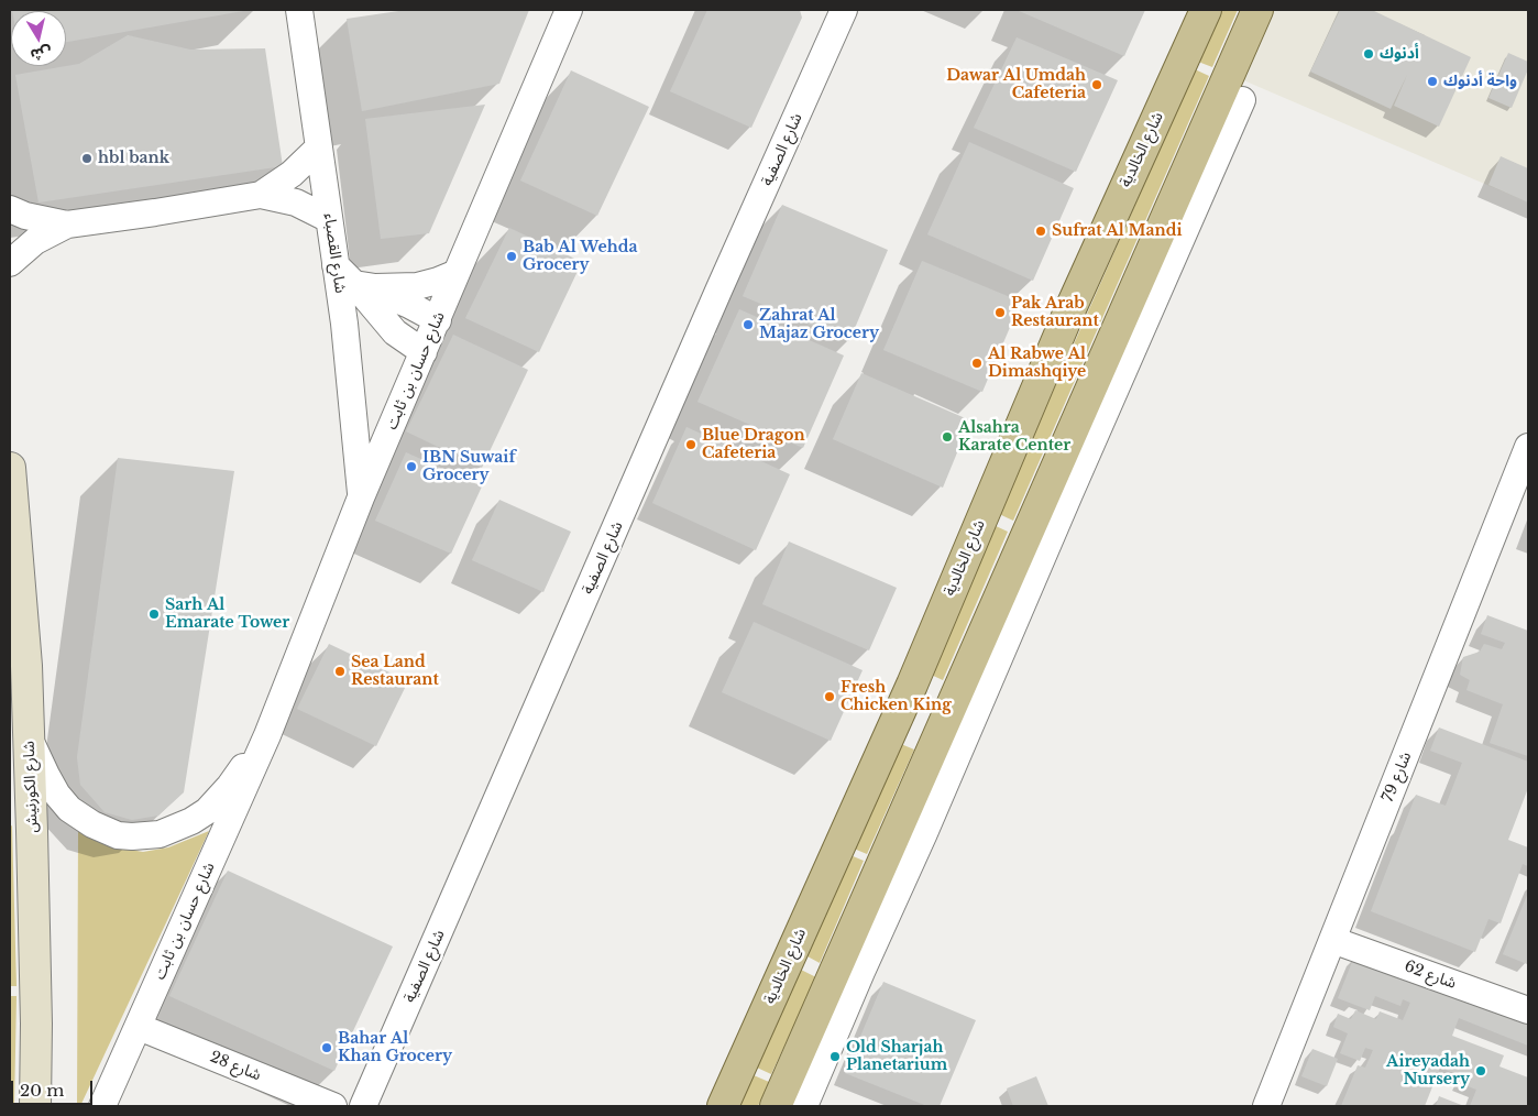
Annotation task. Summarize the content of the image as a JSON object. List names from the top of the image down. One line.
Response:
{"streets":{"main road":["شارع الخالدية","شارع الكورنيش"],"street":["شارع الصفية","شارع القصباء","شارع حسان بن ثابت","شارع 79","شارع 62","شارع 28"]},"crossings":[["شارع القصباء","شارع حسان بن ثابت"],["شارع حسان بن ثابت","شارع الكورنيش"],["شارع حسان بن ثابت","شارع 28"],["شارع 79","شارع 62"]],"places":["أدنوك","واحة أدنوك","Dawar Al Umdah Cafeteria","hbl bank","Sufrat Al Mandi","Bab Al Wehda Grocery","Pak Arab Restaurant","Zahrat Al Majaz Grocery","Al Rabwe Al Dimashqiye","Alsahra Karate Center","Blue Dragon Cafeteria","IBN Suwaif Grocery","Sarh Al Emarate Tower","Sea Land Restaurant","Fresh Chicken King","Bahar Al Khan Grocery","Old Sharjah Planetarium","Aireyadah Nursery"],"scale_bar":"20 m","north":"bottom"}
